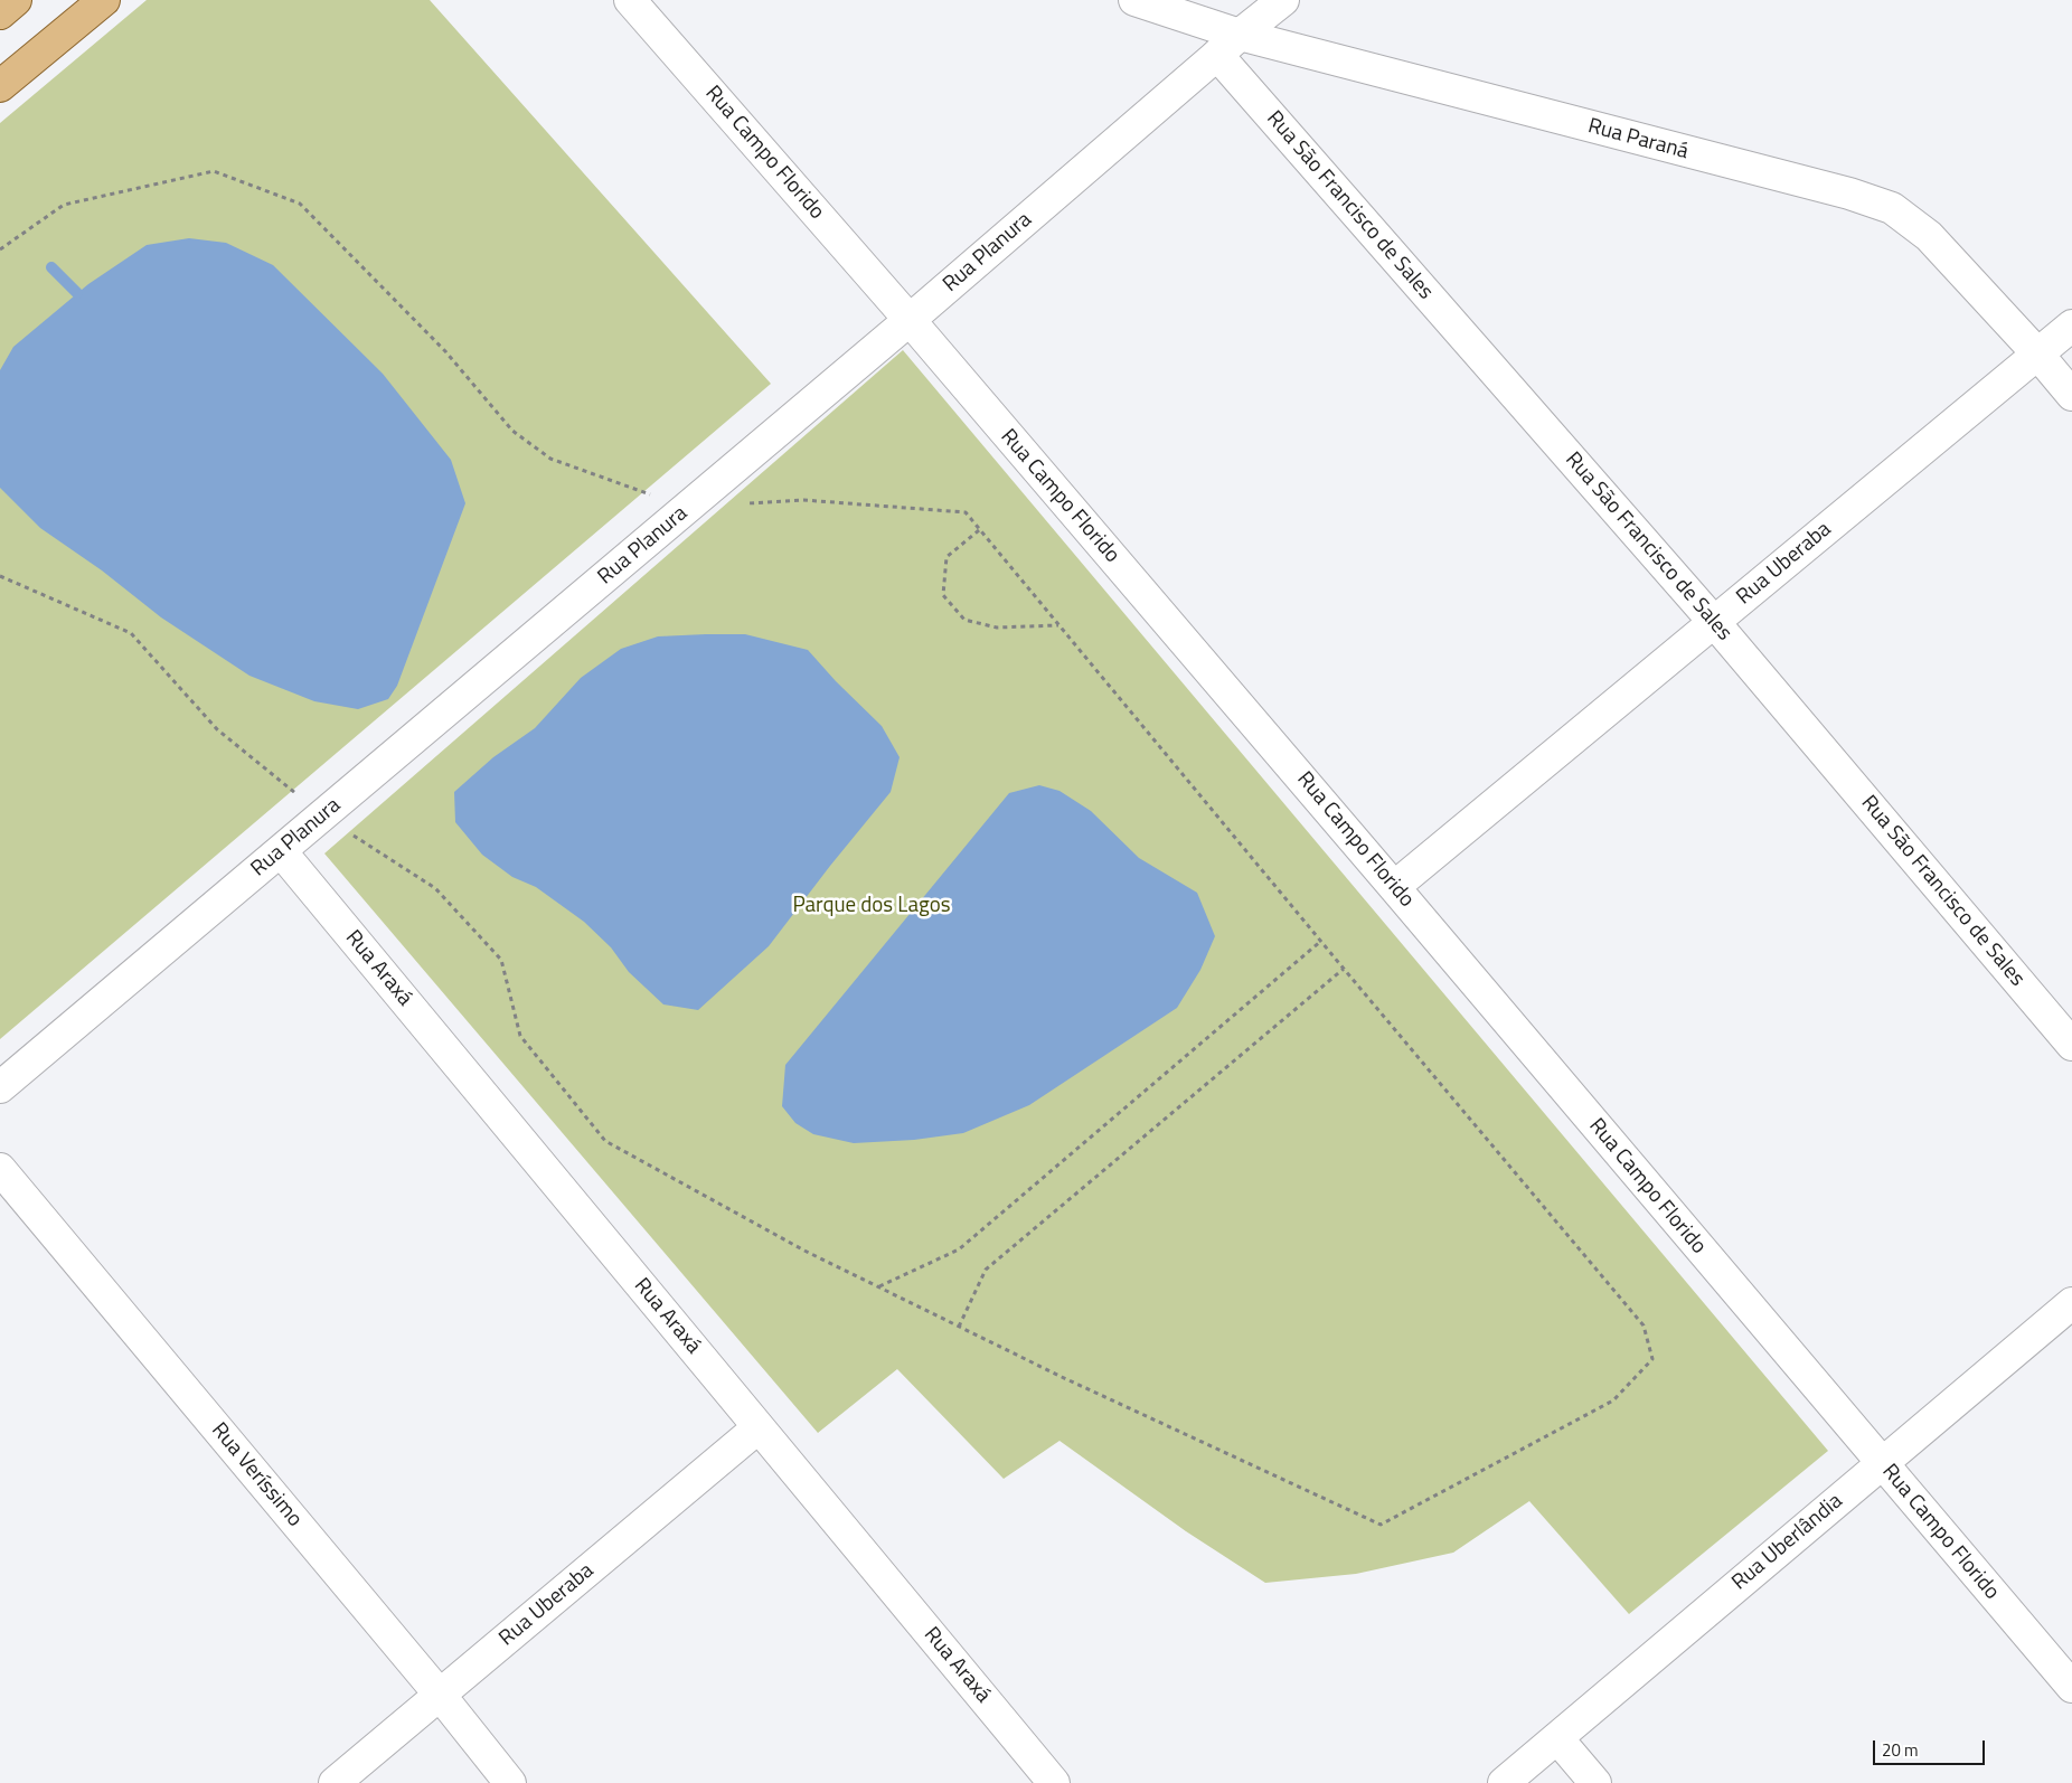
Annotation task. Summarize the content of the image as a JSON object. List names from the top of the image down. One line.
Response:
{"streets":{"street":["Rua Paraná","Rua Campo Florido","Rua São Francisco de Sales","Rua Planura","Rua Uberaba","Rua Araxá","Rua Veríssimo","Rua Uberlândia"]},"crossings":[["Rua Paraná","Rua Planura"],["Rua Paraná","Rua Uberaba"],["Rua Campo Florido","Rua Planura"],["Rua Campo Florido","Rua Uberaba"],["Rua Campo Florido","Rua Uberlândia"],["Rua São Francisco de Sales","Rua Planura"],["Rua São Francisco de Sales","Rua Uberaba"],["Rua Planura","Rua Araxá"],["Rua Uberaba","Rua Araxá"],["Rua Uberaba","Rua Veríssimo"]],"parks":["Parque dos Lagos"],"scale_bar":"20 m"}
